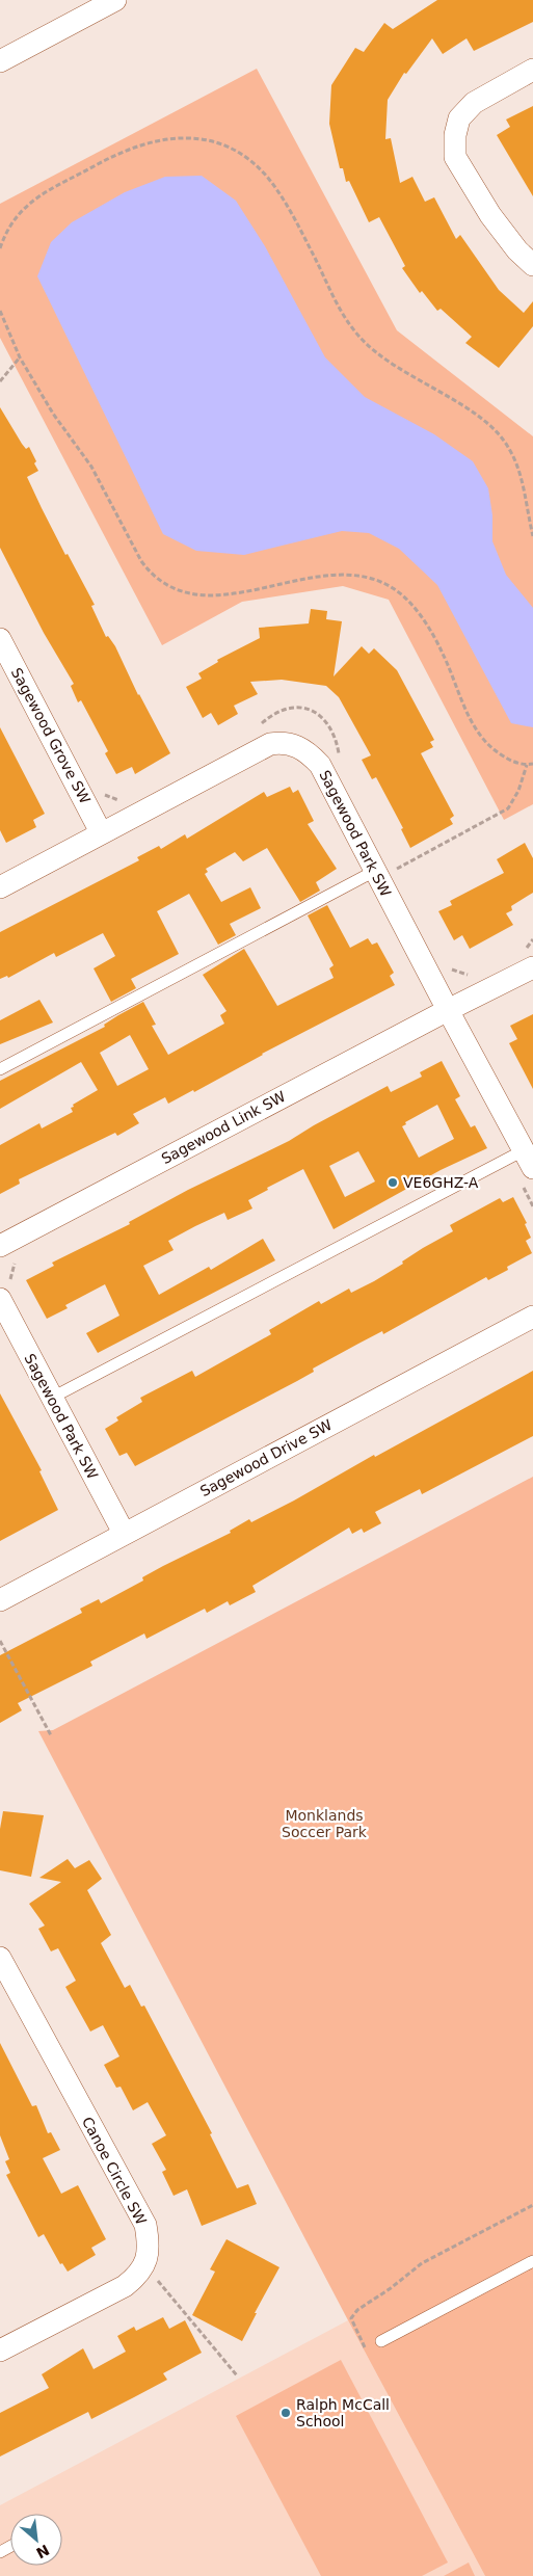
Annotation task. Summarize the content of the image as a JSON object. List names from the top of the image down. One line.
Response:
{"streets":{"street":["Sagewood Grove SW","Sagewood Park SW","Sagewood Link SW","Sagewood Drive SW","Canoe Circle SW"]},"crossings":[["Sagewood Grove SW","Sagewood Park SW"],["Sagewood Park SW","Sagewood Link SW"],["Sagewood Park SW","Sagewood Drive SW"]],"parks":["Monklands Soccer Park"],"places":["VE6GHZ-A","Ralph McCall School"],"north":"bottom right"}
